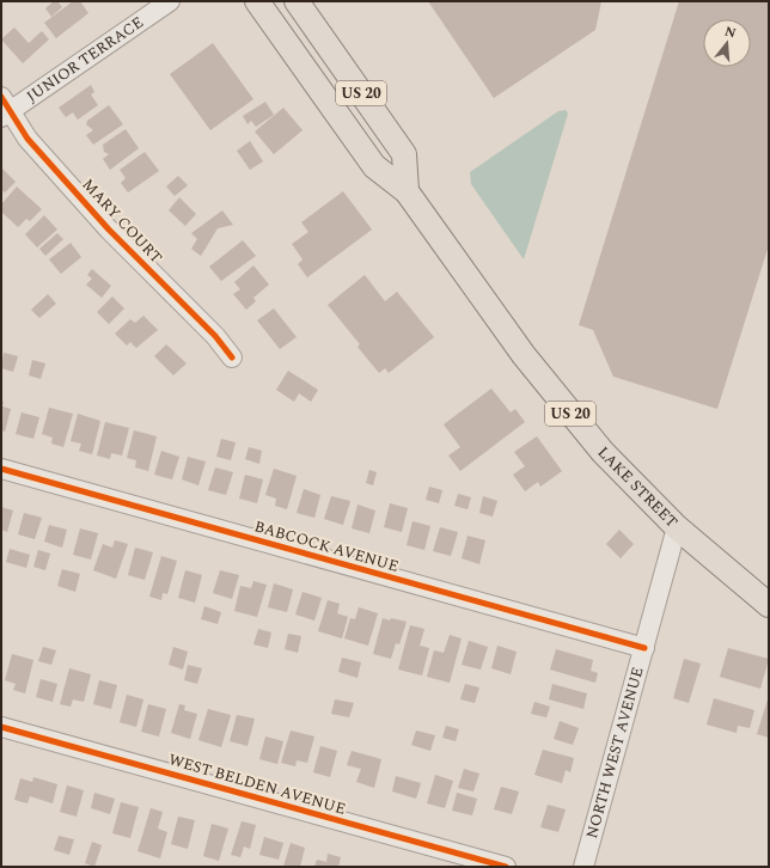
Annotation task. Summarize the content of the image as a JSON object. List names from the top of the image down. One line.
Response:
{"streets":{"main road":["US 20","LAKE STREET"],"street":["JUNIOR TERRACE","MARY COURT","BABCOCK AVENUE","NORTH WEST AVENUE","WEST BELDEN AVENUE"]},"crossings":[["JUNIOR TERRACE","MARY COURT"],["US 20","LAKE STREET"],["LAKE STREET","NORTH WEST AVENUE"],["BABCOCK AVENUE","NORTH WEST AVENUE"]],"north":"top"}
